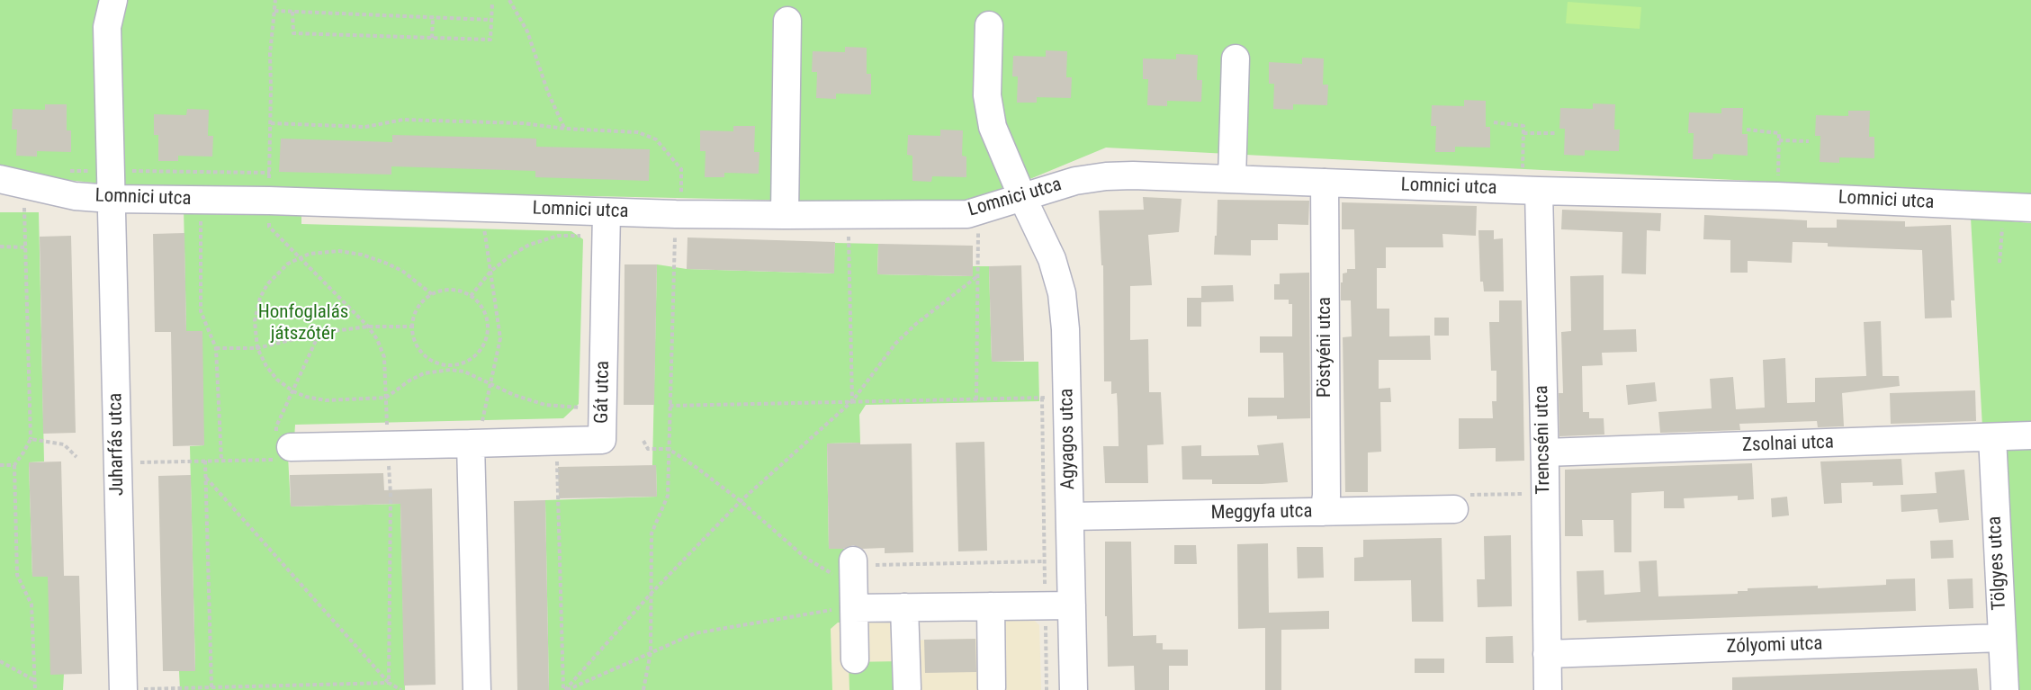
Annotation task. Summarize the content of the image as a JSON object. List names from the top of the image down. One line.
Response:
{"streets":{"street":["Lomnici utca","Pöstyéni utca","Gát utca","Agyagos utca","Trencséni utca","Juharfás utca","Zsolnai utca","Meggyfa utca","Tölgyes utca","Zólyomi utca"]},"crossings":[["Lomnici utca","Pöstyéni utca"],["Lomnici utca","Gát utca"],["Lomnici utca","Agyagos utca"],["Lomnici utca","Trencséni utca"],["Lomnici utca","Juharfás utca"],["Pöstyéni utca","Meggyfa utca"],["Agyagos utca","Meggyfa utca"],["Trencséni utca","Zsolnai utca"],["Trencséni utca","Zólyomi utca"],["Zsolnai utca","Tölgyes utca"],["Tölgyes utca","Zólyomi utca"]],"parks":["Honfoglalás játszótér"]}
